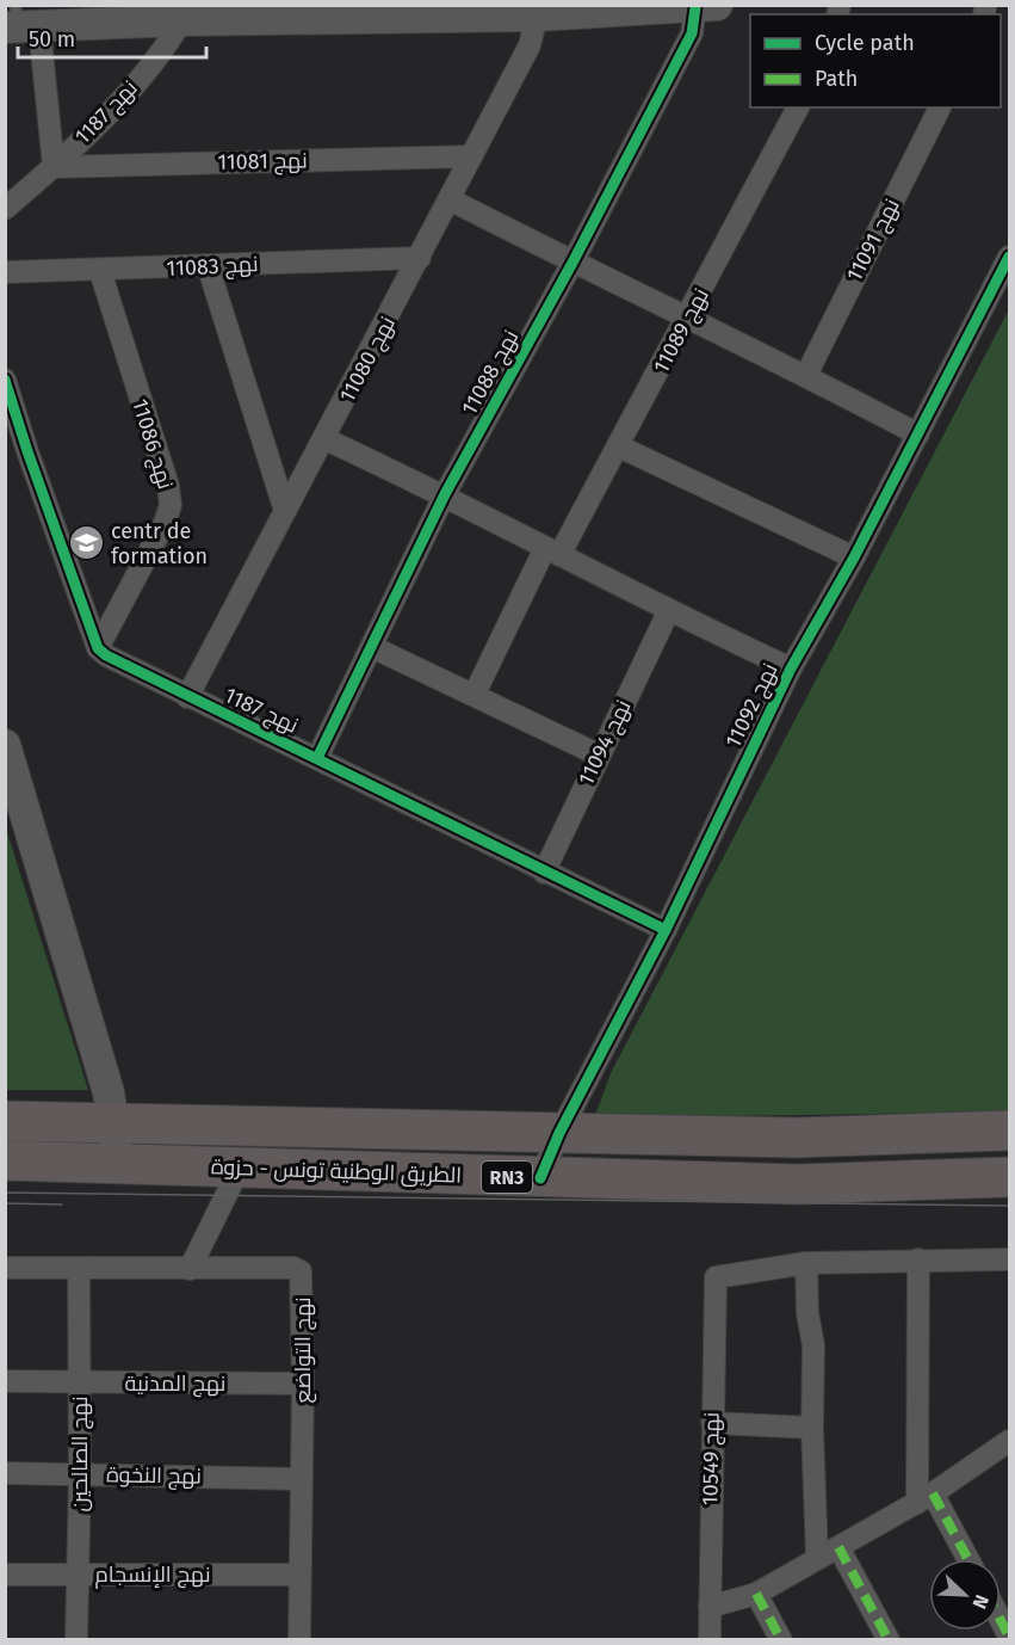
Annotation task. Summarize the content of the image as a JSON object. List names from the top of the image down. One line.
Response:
{"streets":{"highway":["الطريق الوطنية تونس - حزوة","RN3"],"street":["نهج 1187","نهج 11081","نهج 11091","نهج 11083","نهج 11089","نهج 11080","نهج 11088","نهج 11086","نهج 11092","نهج 11094","نهج التواضع","نهج المدنية","نهج الصالحين","نهج 10549","نهج النخوة","نهج الإنسجام"]},"crossings":[["نهج 1187","نهج 11081"],["نهج 1187","نهج 11080"],["نهج 1187","نهج 11088"],["نهج 1187","نهج 11086"],["نهج 1187","نهج 11092"],["نهج 1187","نهج 11094"],["نهج 11081","نهج 11080"],["نهج 11083","نهج 11080"],["نهج 11083","نهج 11086"],["نهج 11092","الطريق الوطنية تونس - حزوة"],["نهج التواضع","نهج المدنية"],["نهج التواضع","نهج الصالحين"],["نهج التواضع","نهج النخوة"],["نهج التواضع","نهج الإنسجام"],["نهج المدنية","نهج الصالحين"],["نهج الصالحين","نهج النخوة"],["نهج الصالحين","نهج الإنسجام"]],"places":{"school or university":["centr de formation"]},"legend":["Cycle path","Path"],"scale_bar":"50 m","north":"bottom right"}
